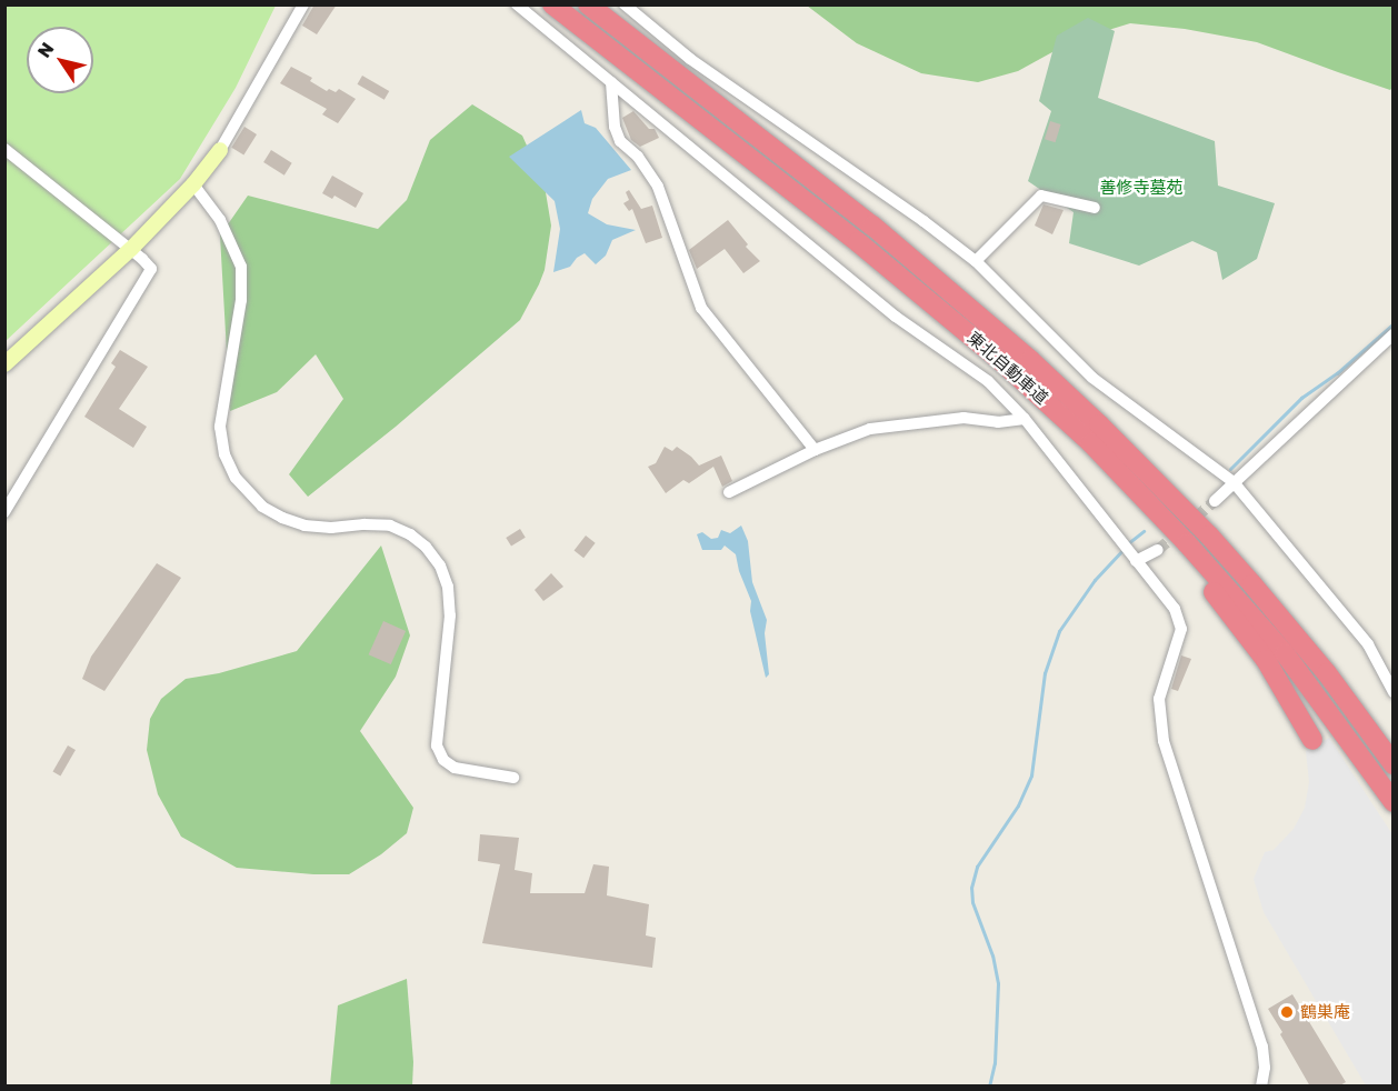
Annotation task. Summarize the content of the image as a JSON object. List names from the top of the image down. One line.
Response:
{"streets":{"highway":["東北自動車道"]},"parks":["善修寺墓苑"],"places":["鶴巣庵"],"north":"top left"}
